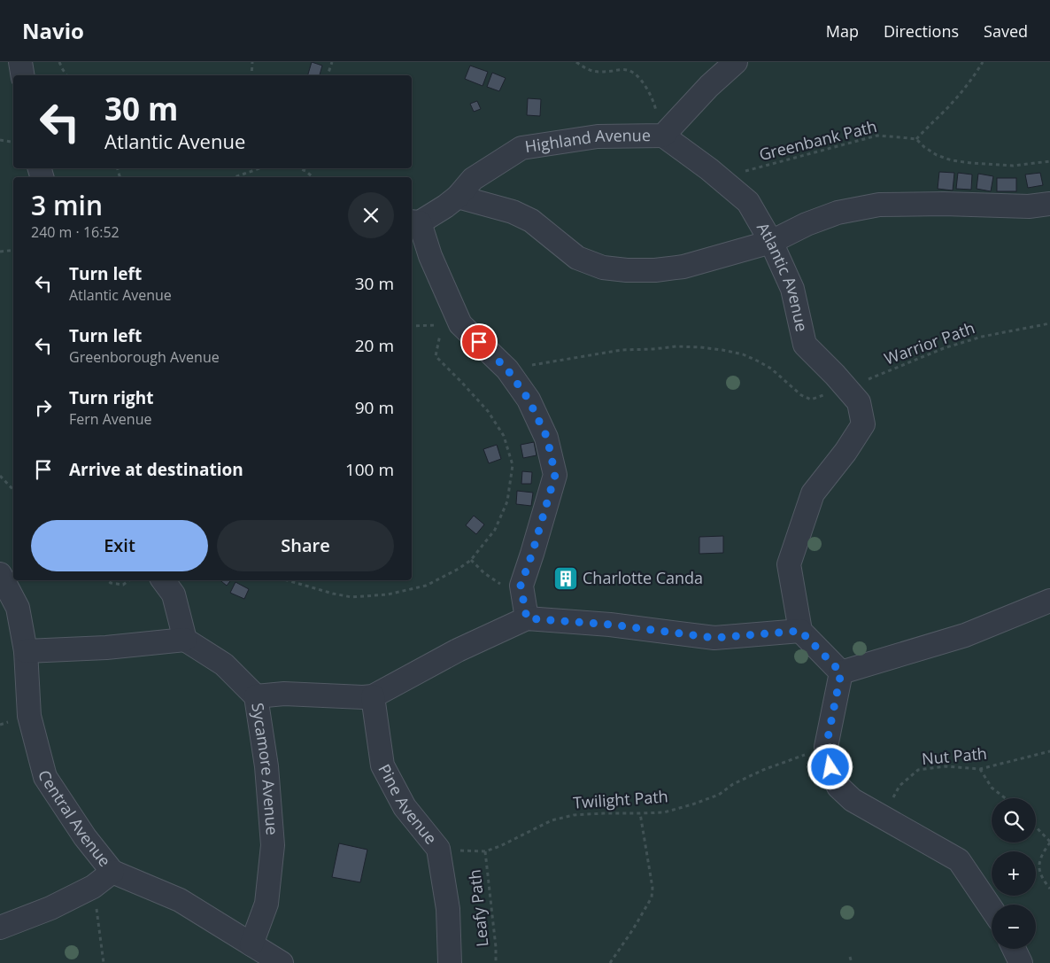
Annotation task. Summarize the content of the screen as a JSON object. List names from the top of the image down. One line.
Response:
{"streets":{"lane":["Highland Avenue","Atlantic Avenue","Sycamore Avenue","Pine Avenue","Central Avenue"],"path":["Greenbank Path","Warrior Path","Nut Path","Twilight Path","Leafy Path"]},"crossings":[["Greenbank Path","Atlantic Avenue"],["Highland Avenue","Atlantic Avenue"],["Atlantic Avenue","Warrior Path"],["Sycamore Avenue","Central Avenue"],["Twilight Path","Pine Avenue"],["Twilight Path","Leafy Path"]],"places":{"building":["Charlotte Canda"]},"page":{"header":"Navio","nav":["Map","Directions","Saved"],"turn":["30 m","Atlantic Avenue"],"heading":["3 min","240 m · 16:52"],"list":[{"name":"Turn left","note":"Atlantic Avenue","value":"30 m"},{"name":"Turn left","note":"Greenborough Avenue","value":"20 m"},{"name":"Turn right","note":"Fern Avenue","value":"90 m"},{"name":"Arrive at destination","value":"100 m"}],"buttons":["Exit","Share"],"map_buttons":["+","−"]}}
